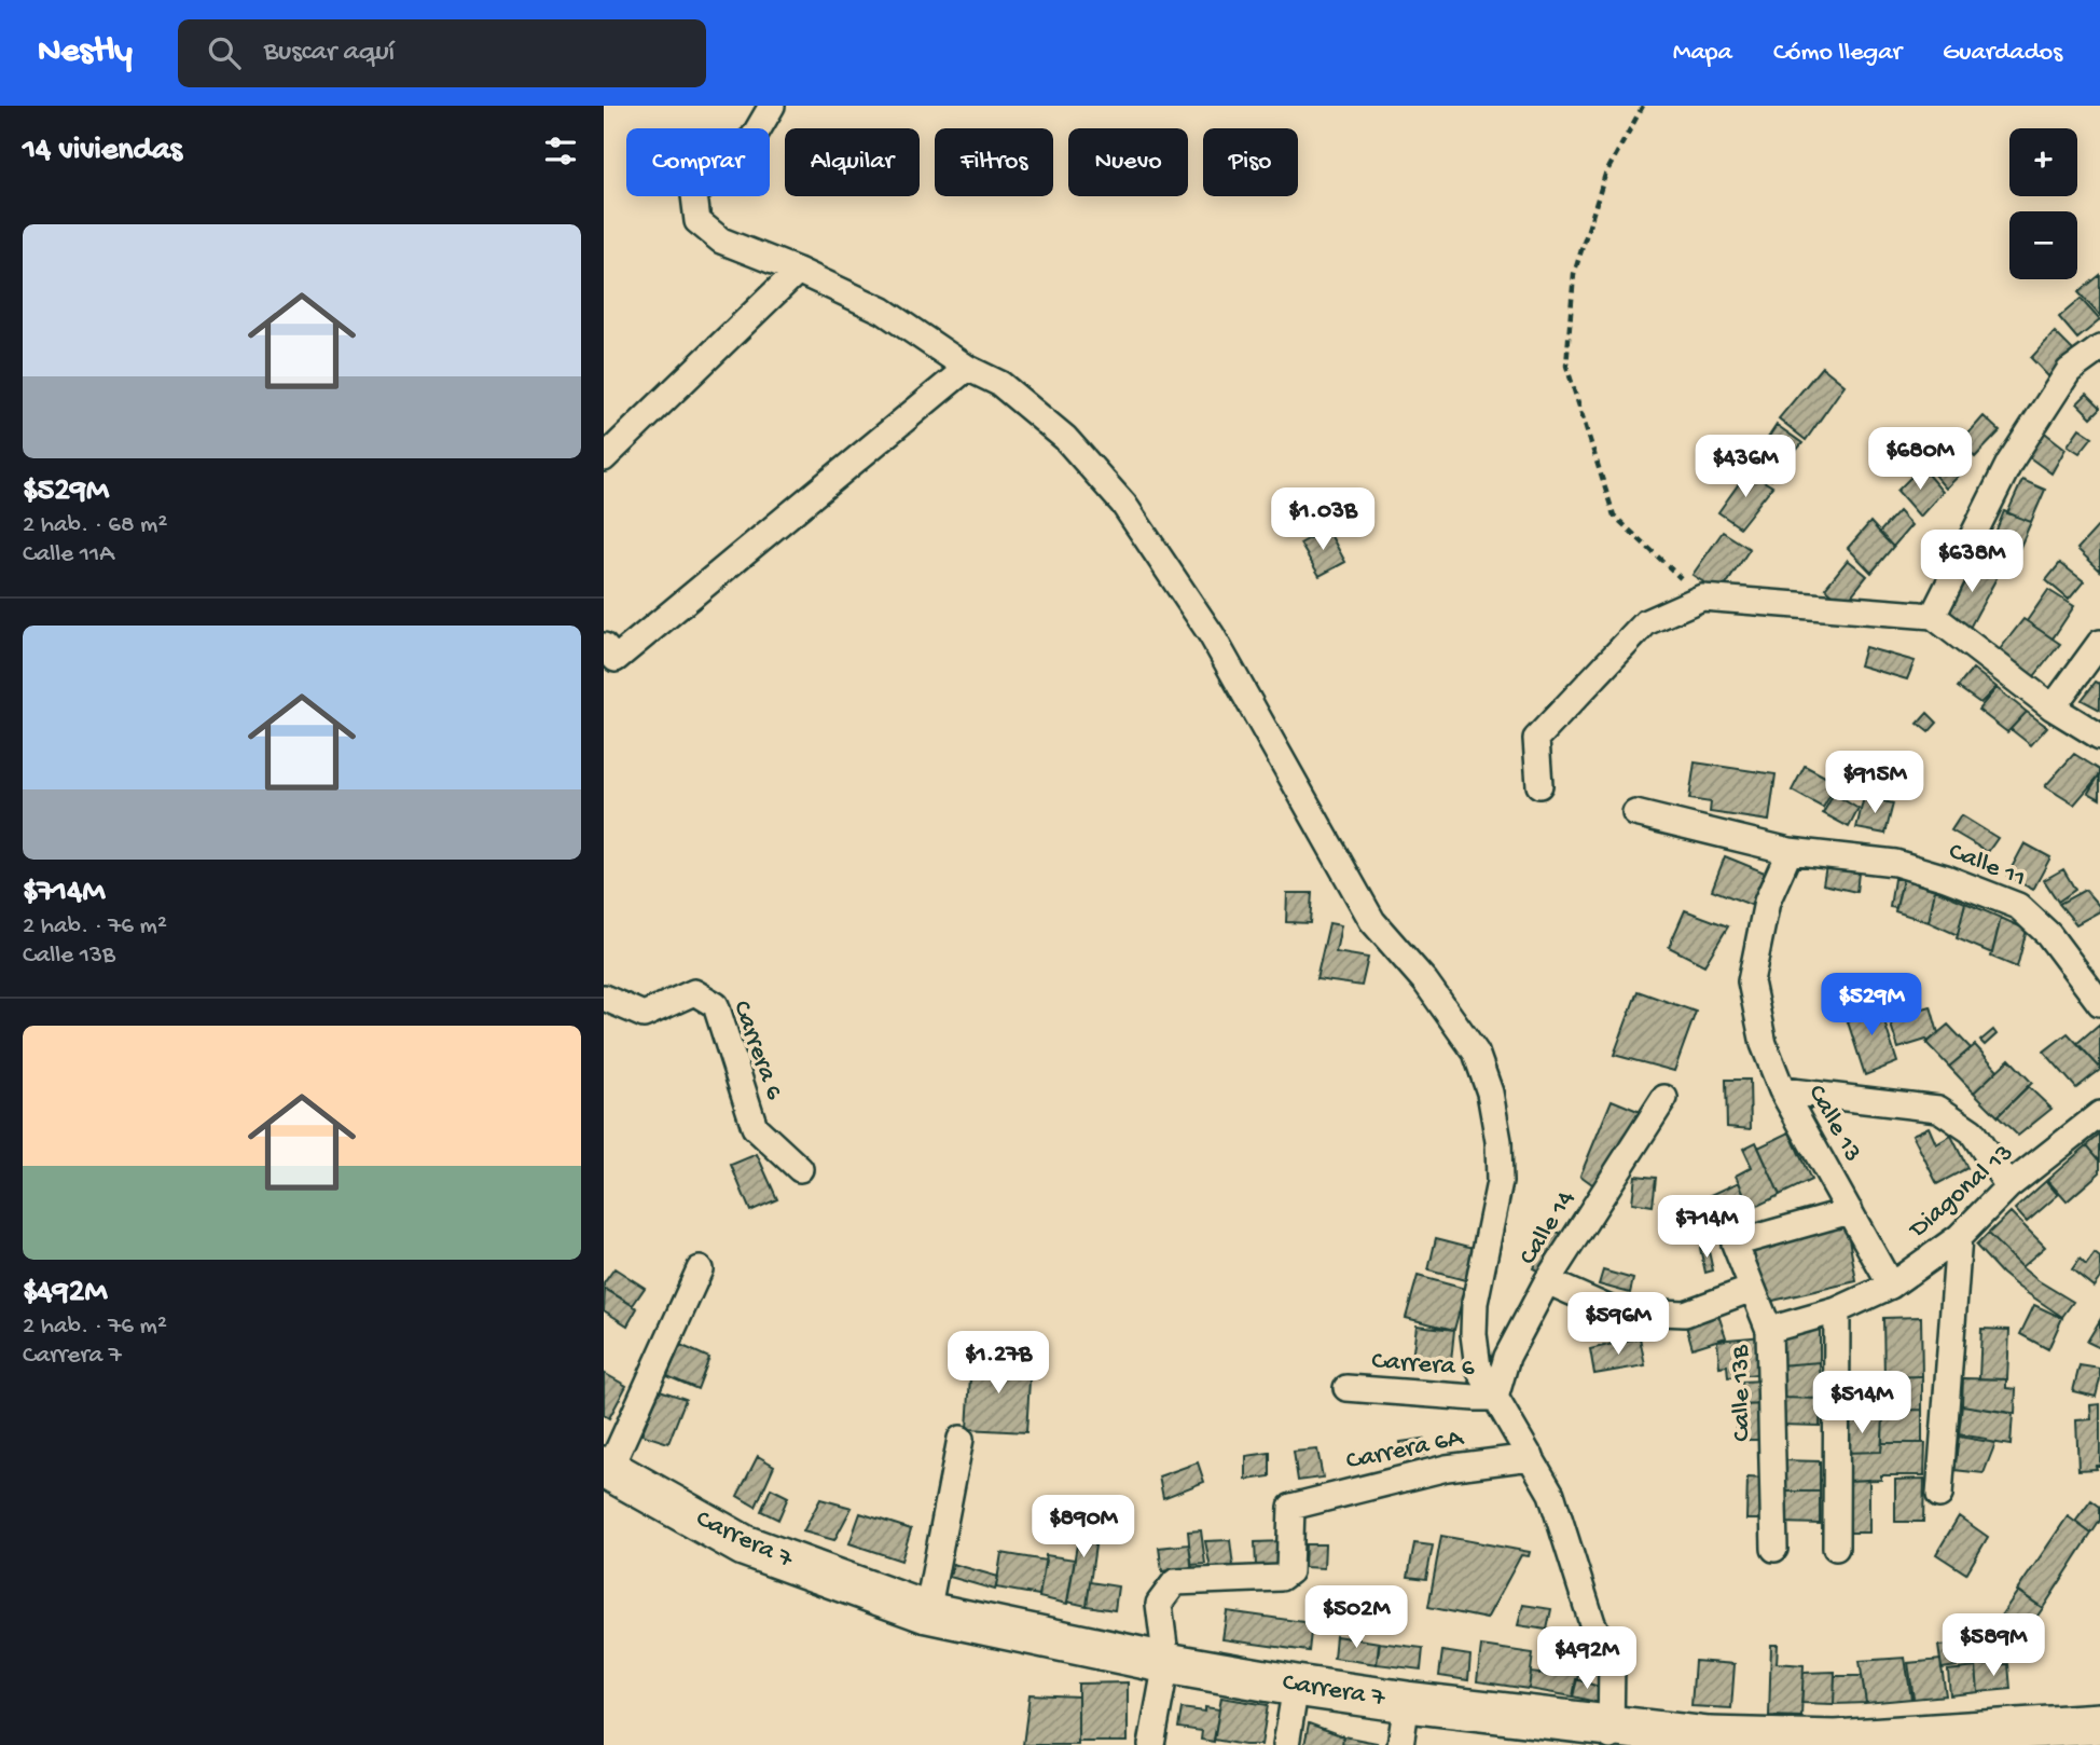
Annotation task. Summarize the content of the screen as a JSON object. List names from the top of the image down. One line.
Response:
{"streets":{"main road":["Carrera 7"],"street":["Calle 11","Carrera 6","Calle 13","Diagonal 13","Calle 14","Calle 13B","Carrera 6A"]},"crossings":[["Calle 11","Calle 13"],["Carrera 6","Calle 14"],["Calle 13","Diagonal 13"],["Calle 13","Calle 13B"],["Diagonal 13","Calle 13B"],["Carrera 6A","Carrera 7"]],"page":{"header":"Nestly","search":"Buscar aquí","nav":["Mapa","Cómo llegar","Guardados"],"heading":"14 viviendas","map_buttons":["+","−"],"chip":["Comprar","Alquilar","Filtros","Nuevo","Piso"],"list":[{"name":"$529M","note":"2 hab. · 68 m² · Calle 11A"},{"name":"$714M","note":"2 hab. · 76 m² · Calle 13B"},{"name":"$492M","note":"2 hab. · 76 m² · Carrera 7"}],"price":["$680M","$436M","$1.03B","$638M","$915M","$529M","$714M","$596M","$1.27B","$514M","$890M","$502M","$589M","$492M"]}}
